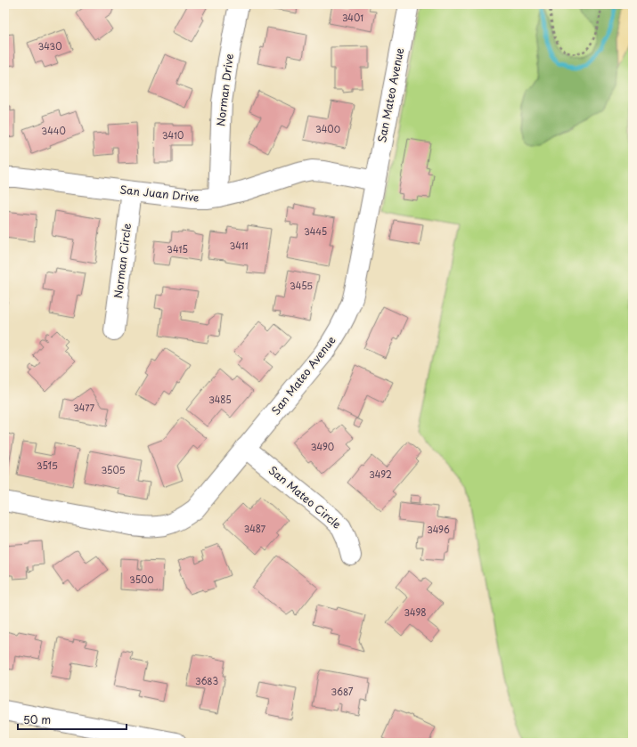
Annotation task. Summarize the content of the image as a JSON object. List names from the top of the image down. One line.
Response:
{"streets":{"street":["Norman Drive","San Mateo Avenue","San Juan Drive","Norman Circle","San Mateo Circle"]},"crossings":[["Norman Drive","San Juan Drive"],["San Mateo Avenue","San Juan Drive"],["San Mateo Avenue","San Mateo Circle"],["San Juan Drive","Norman Circle"]],"house_numbers":["3401","3430","3400","3440","3410","3445","3411","3415","3455","3485","3477","3490","3515","3505","3492","3487","3496","3500","3498","3683","3687"],"scale_bar":"50 m"}
